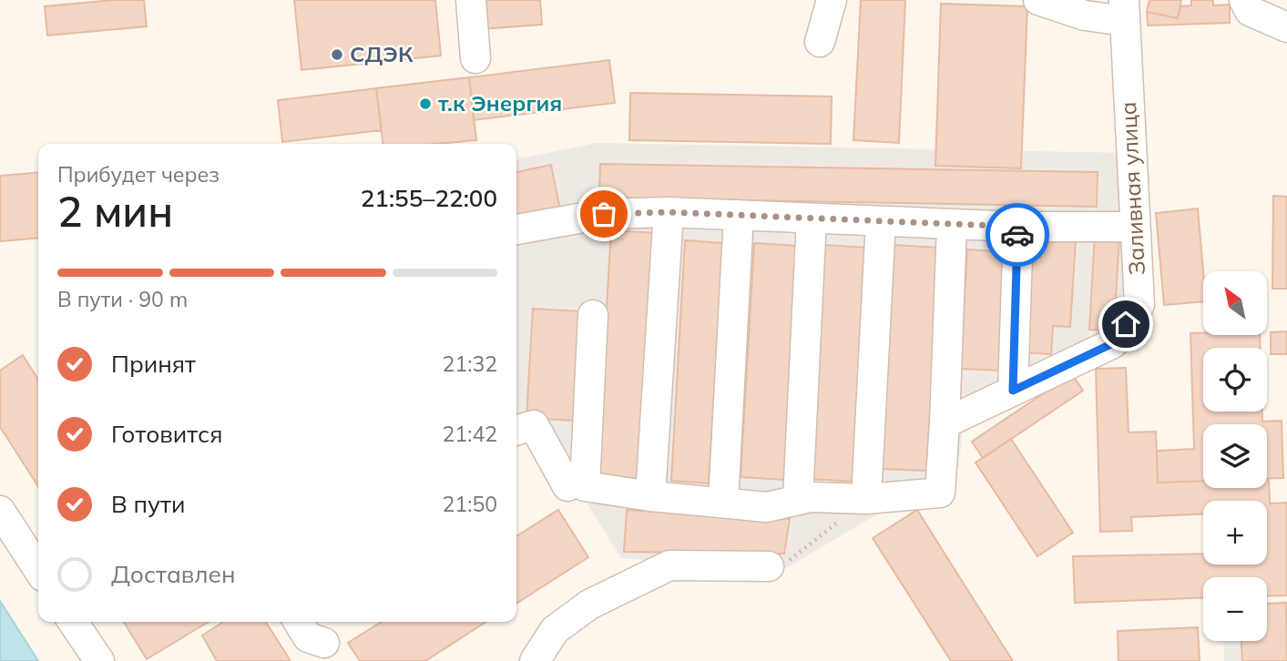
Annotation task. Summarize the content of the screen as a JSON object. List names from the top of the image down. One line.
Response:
{"streets":{"street":["Заливная улица"]},"places":["СДЭК","т.к Энергия"],"north":"top left","page":{"heading":["2 мин","Прибудет через","21:55–22:00"],"bar":"В пути · 90 m","map_buttons":["+","−"],"list":[["Принят","21:32"],["Готовится","21:42"],["В пути","21:50"],"Доставлен"]}}
